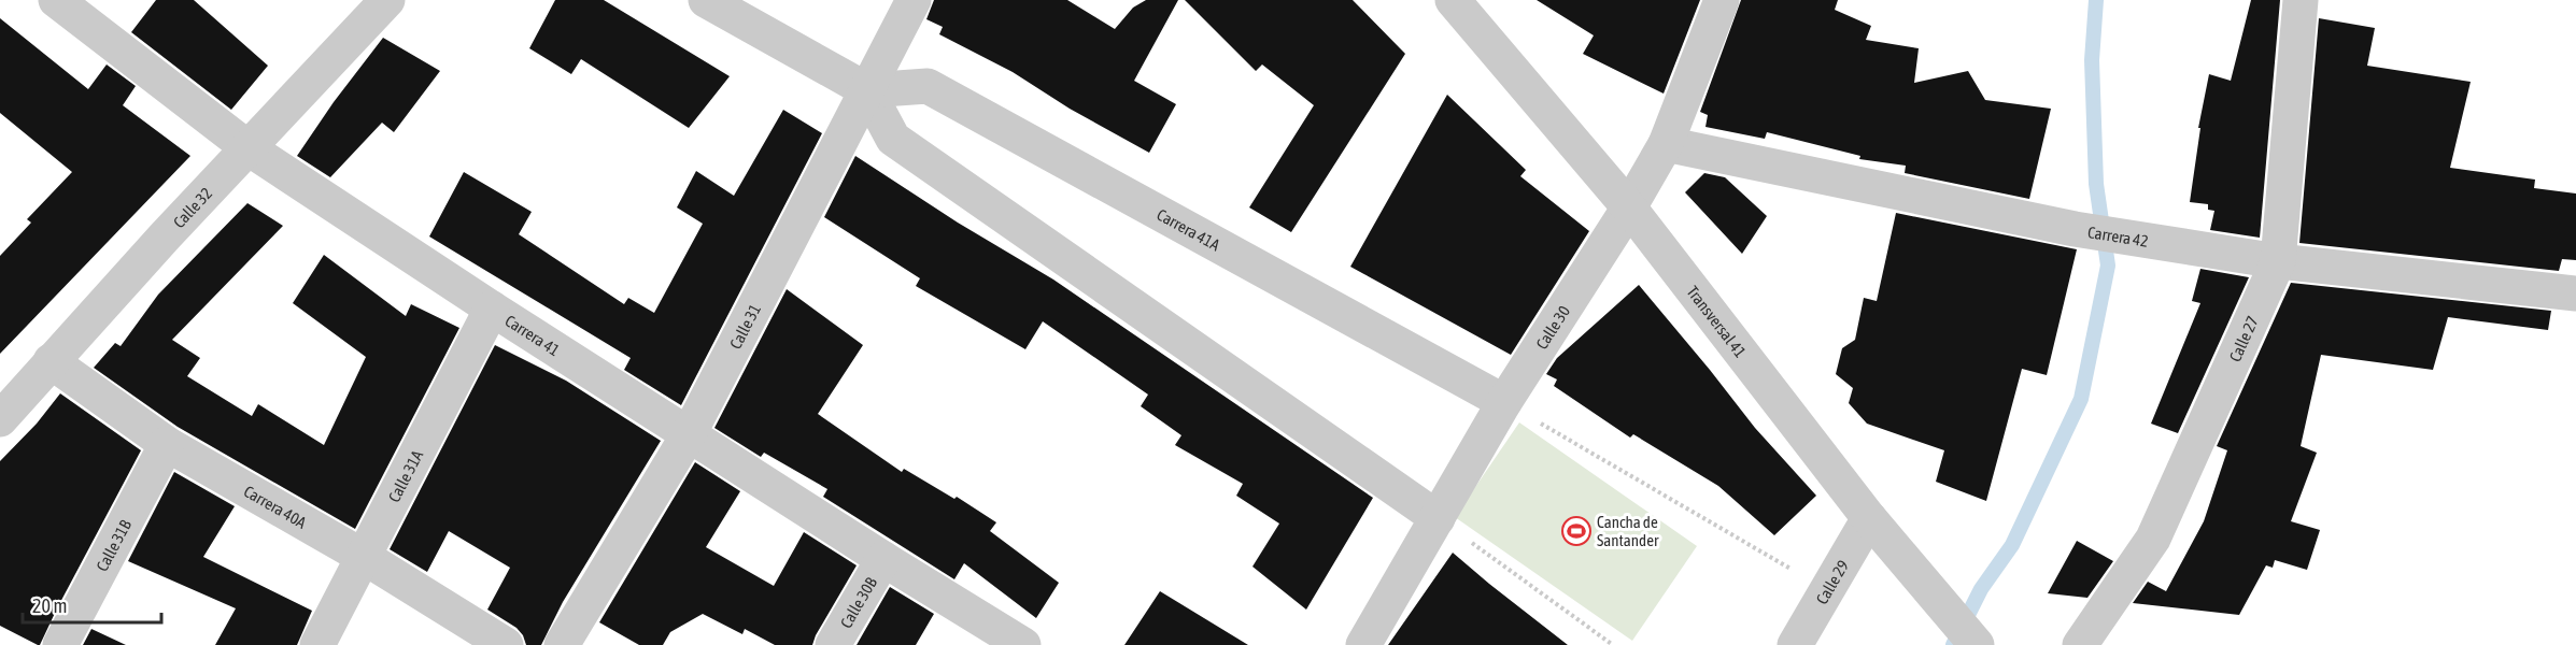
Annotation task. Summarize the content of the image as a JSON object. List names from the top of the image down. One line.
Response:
{"streets":{"street":["Calle 32","Carrera 41A","Carrera 42","Transversal 41","Calle 31","Calle 30","Carrera 41","Calle 27","Calle 31A","Carrera 40A","Calle 31B","Calle 29","Calle 30B"]},"crossings":[["Calle 32","Carrera 41"],["Calle 32","Carrera 40A"],["Carrera 41A","Calle 31"],["Carrera 41A","Calle 30"],["Carrera 42","Calle 30"],["Carrera 42","Calle 27"],["Transversal 41","Calle 30"],["Transversal 41","Calle 29"],["Calle 31","Carrera 41"],["Carrera 41","Calle 31A"],["Carrera 41","Calle 30B"],["Calle 31A","Carrera 40A"],["Carrera 40A","Calle 31B"]],"places":{"sports":["Cancha de Santander"]},"scale_bar":"20 m"}
